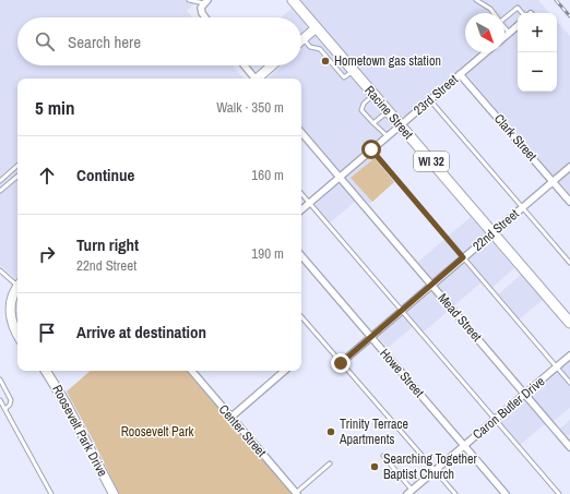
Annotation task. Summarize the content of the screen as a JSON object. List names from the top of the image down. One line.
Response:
{"streets":{"main road":["Racine Street","WI 32"],"street":["23rd Street","Clark Street","22nd Street","Mead Street","Howe Street","Caron Butler Drive","Roosevelt Park Drive","Center Street"]},"crossings":[["23rd Street","Racine Street"],["23rd Street","Clark Street"],["23rd Street","Mead Street"],["Racine Street","22nd Street"],["Clark Street","22nd Street"],["22nd Street","Mead Street"],["22nd Street","Howe Street"],["Mead Street","Caron Butler Drive"],["Howe Street","Caron Butler Drive"]],"parks":["Roosevelt Park"],"places":["Hometown gas station","Trinity Terrace Apartments","Searching Together Baptist Church"],"north":"bottom right","page":{"map_buttons":["+","−"],"search":"Search here","heading":["5 min","Walk · 350 m"],"list":[["Continue","160 m"],["Turn right","22nd Street","190 m"],"Arrive at destination"]}}
